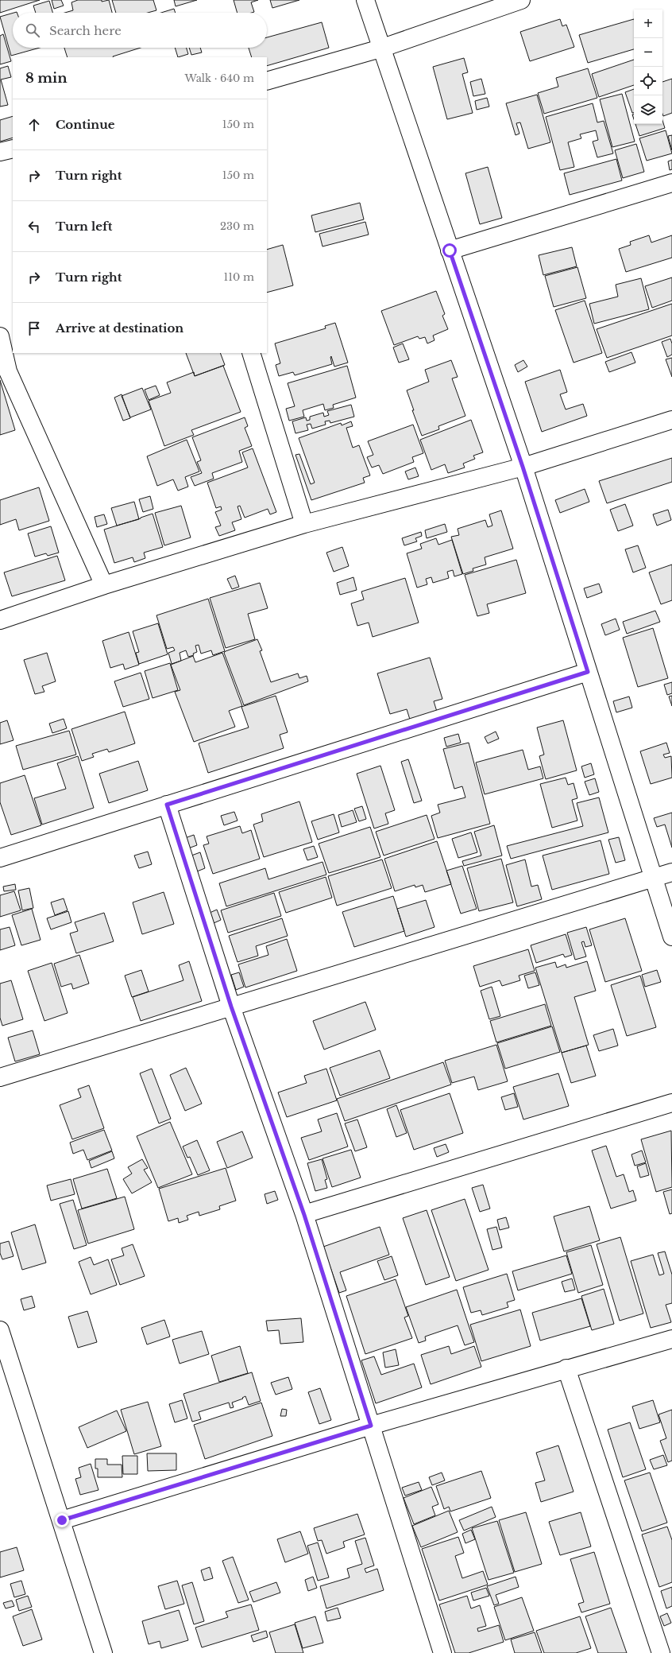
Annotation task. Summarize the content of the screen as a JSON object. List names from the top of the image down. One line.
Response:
{"page":{"map_buttons":["+","−"],"search":"Search here","heading":["8 min","Walk · 640 m"],"list":[["Continue","150 m"],["Turn right","150 m"],["Turn left","230 m"],["Turn right","110 m"],"Arrive at destination"]}}
